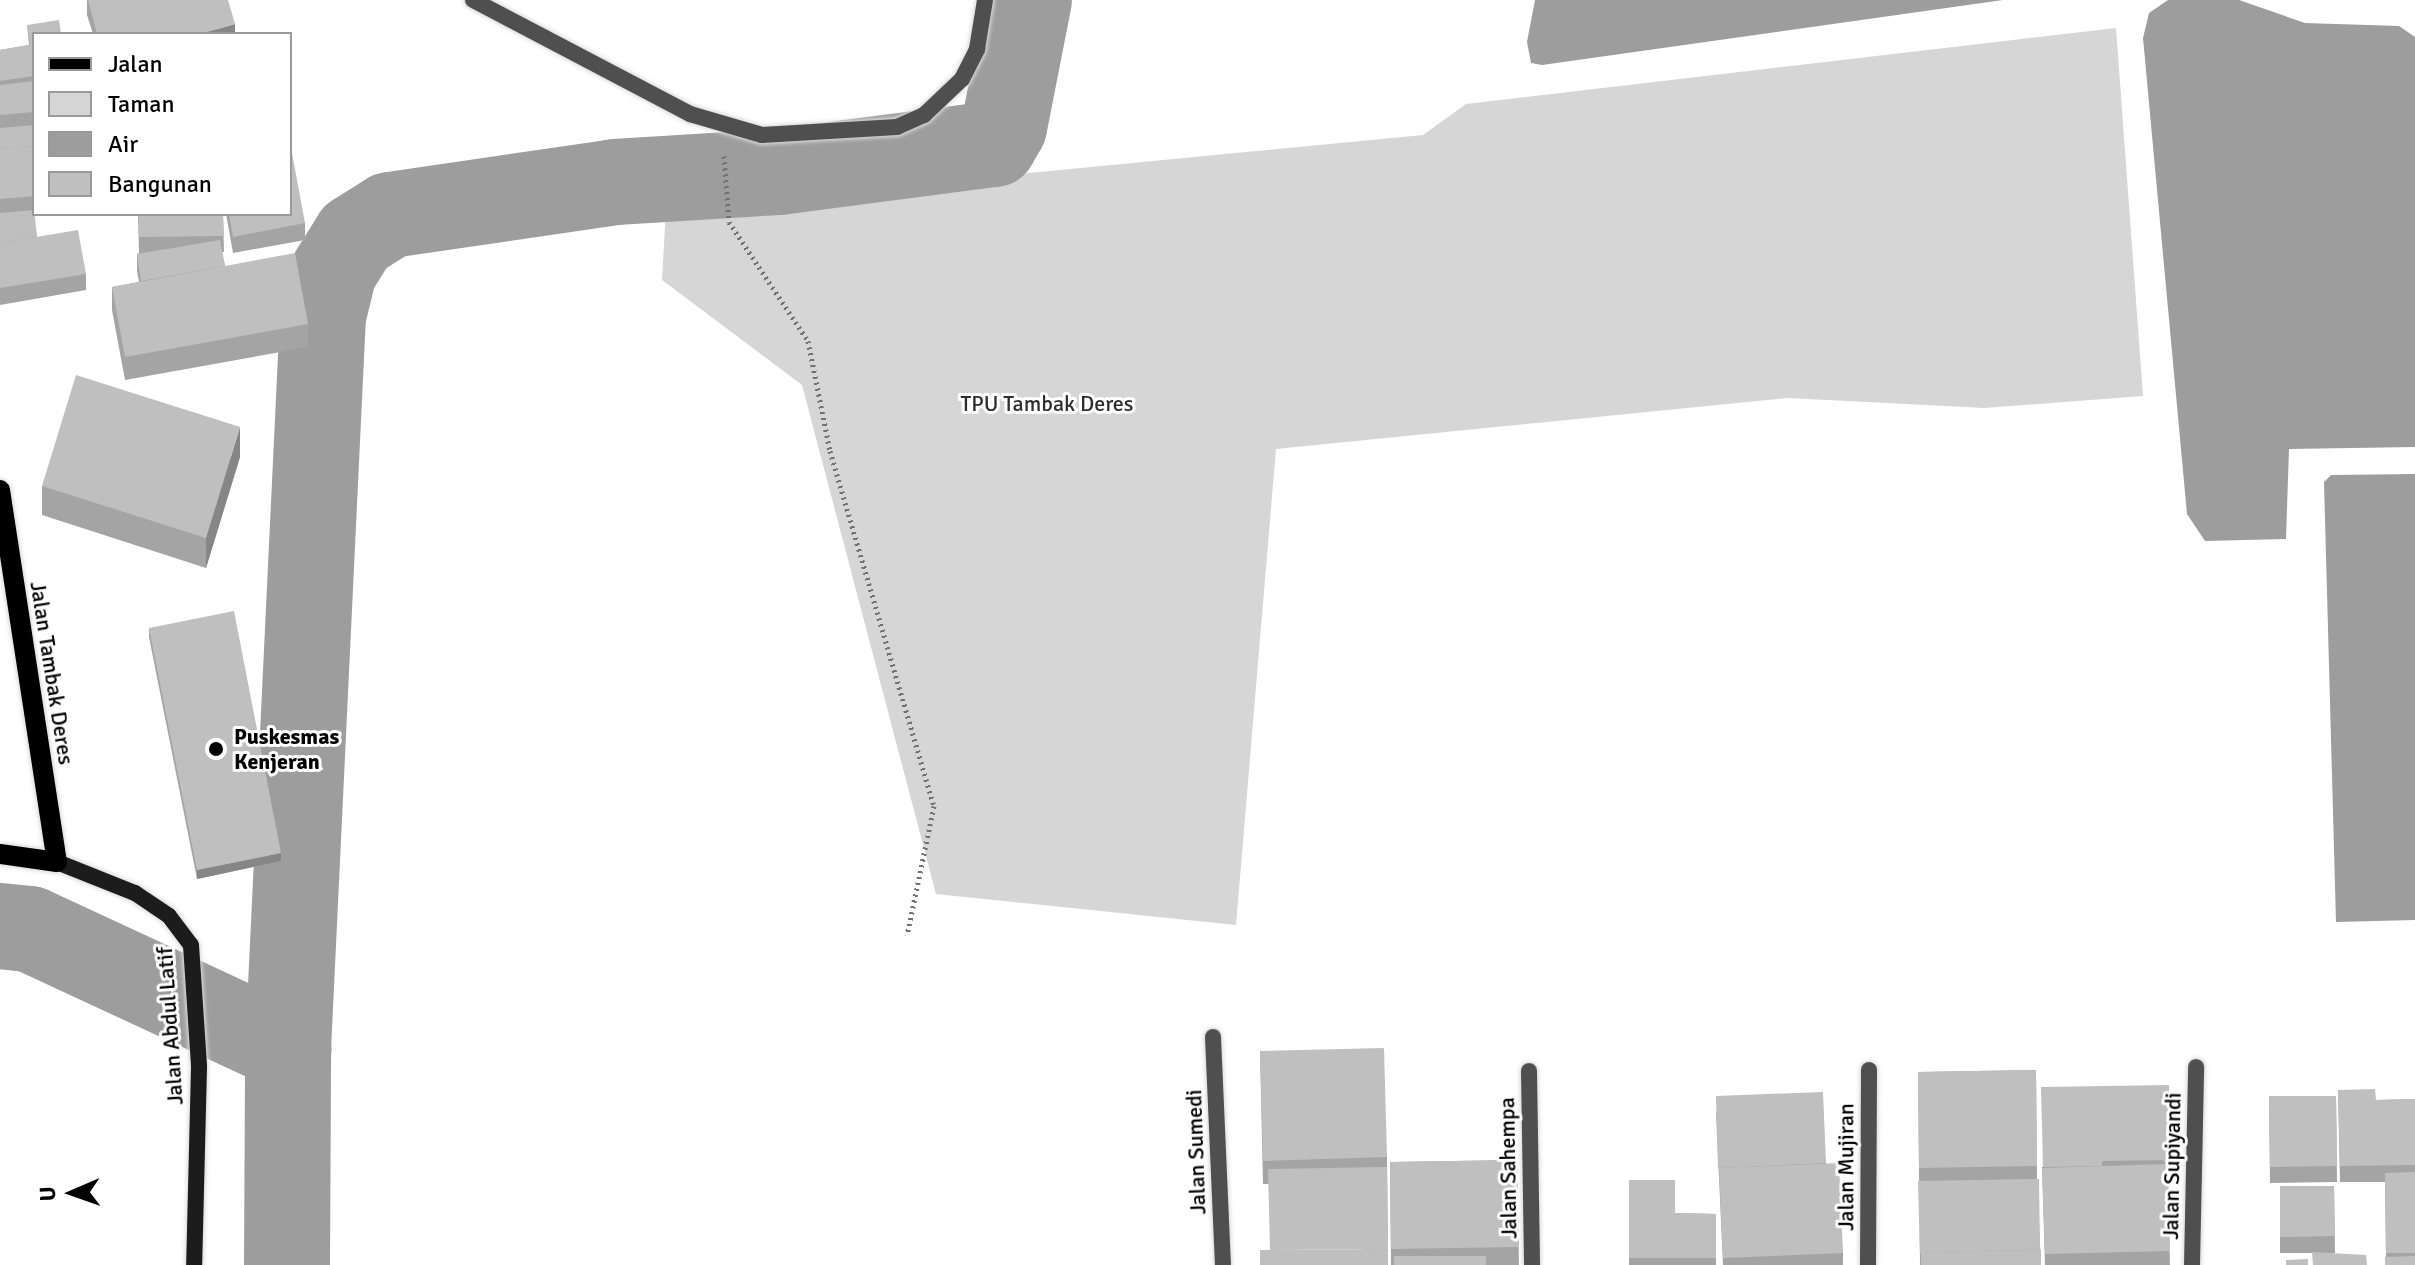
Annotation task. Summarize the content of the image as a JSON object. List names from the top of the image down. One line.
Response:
{"streets":{"main road":["Jalan Tambak Deres","Jalan Abdul Latif"],"street":["Jalan Sumedi","Jalan Supiyandi","Jalan Mujiran","Jalan Sahempa"]},"crossings":[["Jalan Tambak Deres","Jalan Abdul Latif"]],"parks":["TPU Tambak Deres"],"places":["Puskesmas Kenjeran"],"legend":["Jalan","Taman","Air","Bangunan"],"north":"left"}
